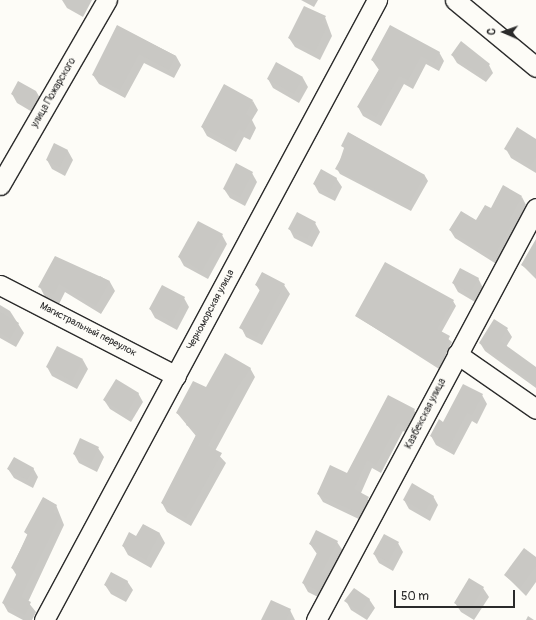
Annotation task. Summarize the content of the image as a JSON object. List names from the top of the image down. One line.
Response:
{"streets":{"street":["улица Пожарского","Черноморская улица","Магистральный переулок","Казбекская улица"]},"crossings":[["Черноморская улица","Магистральный переулок"]],"scale_bar":"50 m","north":"left"}
